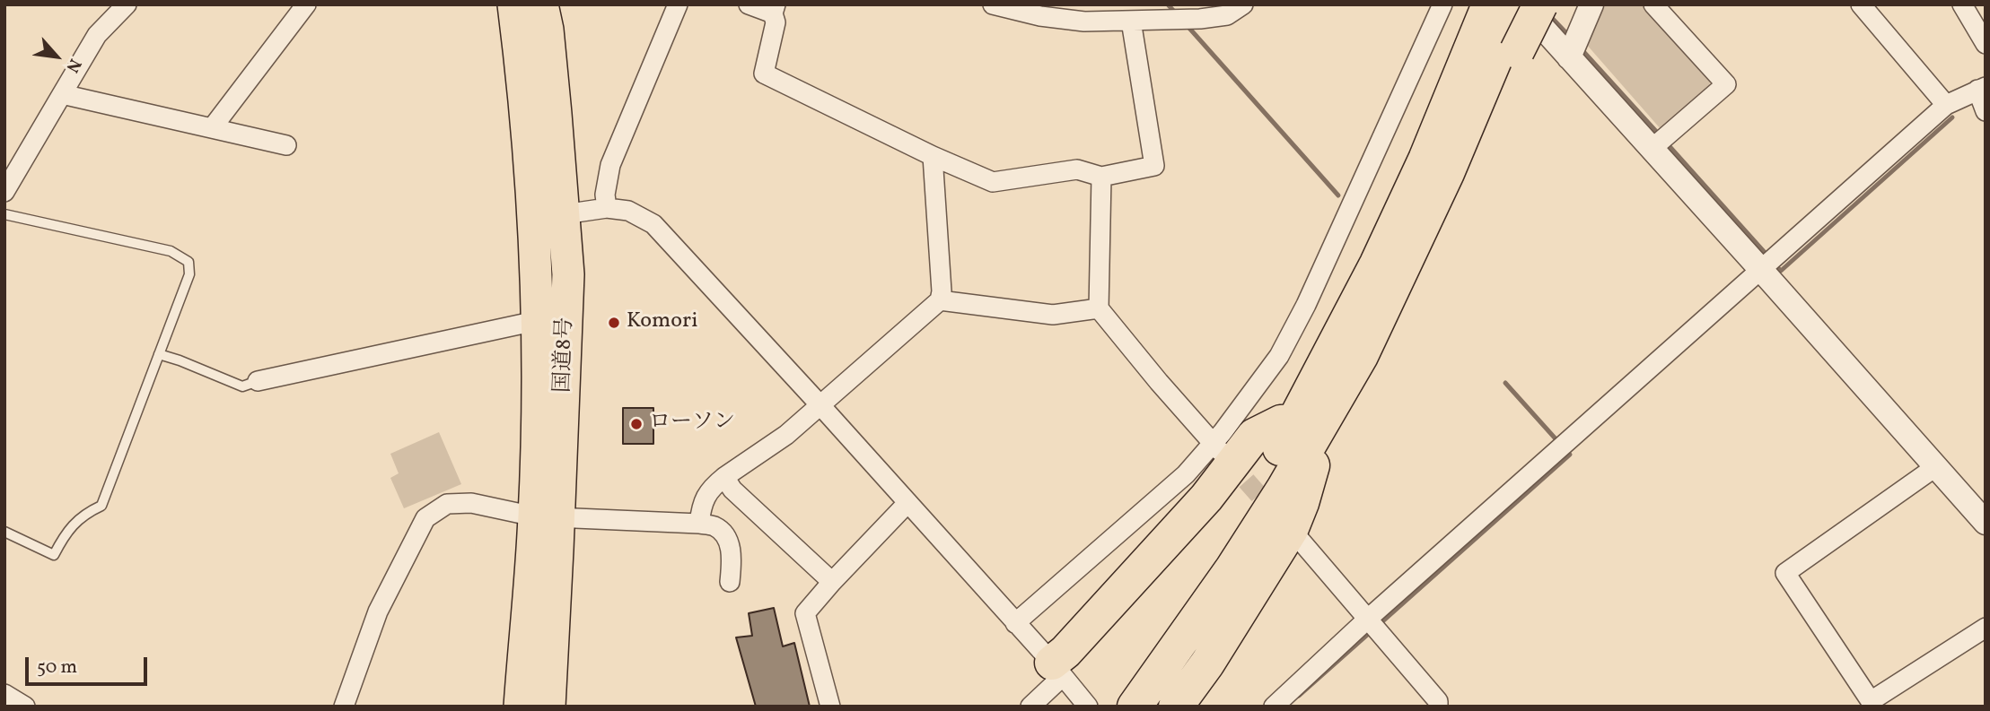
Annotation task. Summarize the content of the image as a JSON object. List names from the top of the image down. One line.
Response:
{"streets":{"highway":["国道8号"]},"places":["Komori","ローソン"],"scale_bar":"50 m","north":"bottom right"}
